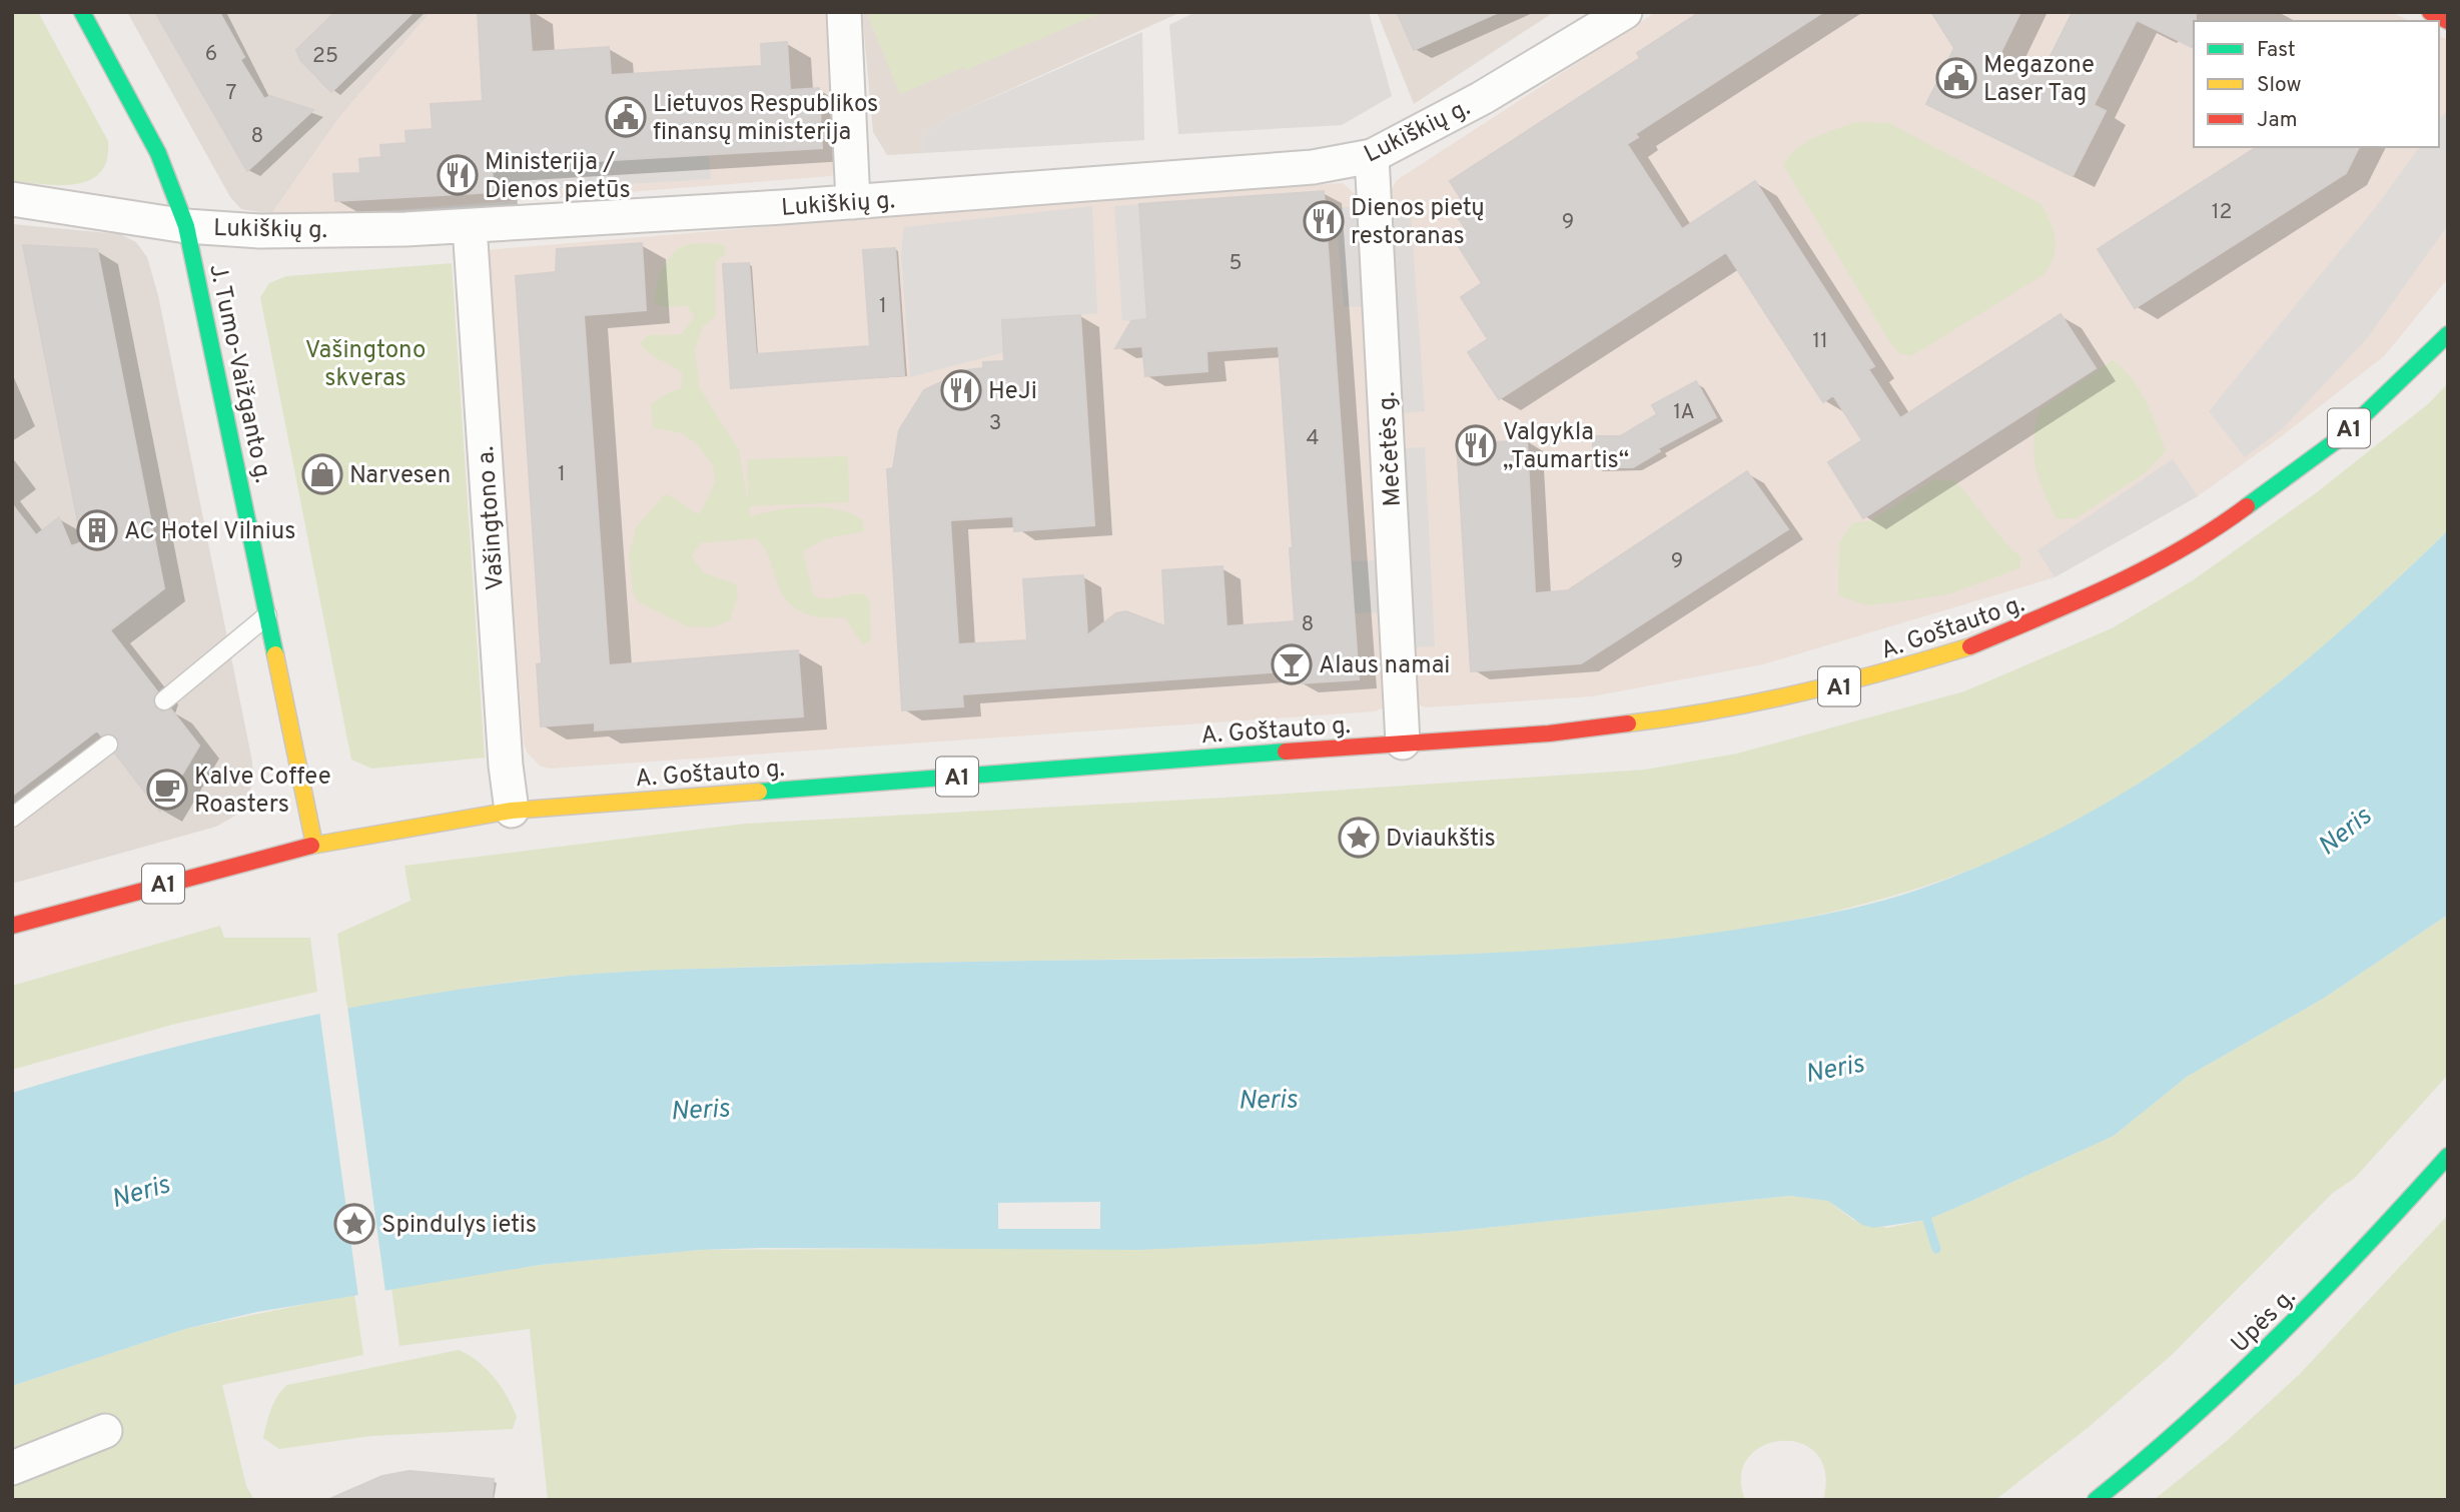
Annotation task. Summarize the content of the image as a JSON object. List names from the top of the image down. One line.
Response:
{"streets":{"main road":["J. Tumo-Vaižganto g.","A1","A. Goštauto g.","Upės g."],"street":["Lukiškių g.","Mečetės g.","Vašingtono a."]},"crossings":[["Lukiškių g.","J. Tumo-Vaižganto g."],["Lukiškių g.","Mečetės g."],["Lukiškių g.","Vašingtono a."],["J. Tumo-Vaižganto g.","A. Goštauto g."],["Mečetės g.","A. Goštauto g."],["Vašingtono a.","A. Goštauto g."]],"water":["Neris"],"parks":["Vašingtono skveras"],"places":{"public building":["Megazone Laser Tag","Lietuvos Respublikos finansų ministerija"],"restaurant":["Ministerija / Dienos pietūs","Dienos pietų restoranas","HeJi","Valgykla „Taumartis“"],"shop":["Narvesen"],"building":["AC Hotel Vilnius"],"bar":["Alaus namai"],"cafe":["Kalve Coffee Roasters"],"place":["Dviaukštis","Spindulys ietis"]},"house_numbers":["6","25","7","8","12","9","5","1","11","1A","3","4","1","9","8"],"legend":["Fast","Slow","Jam"]}
